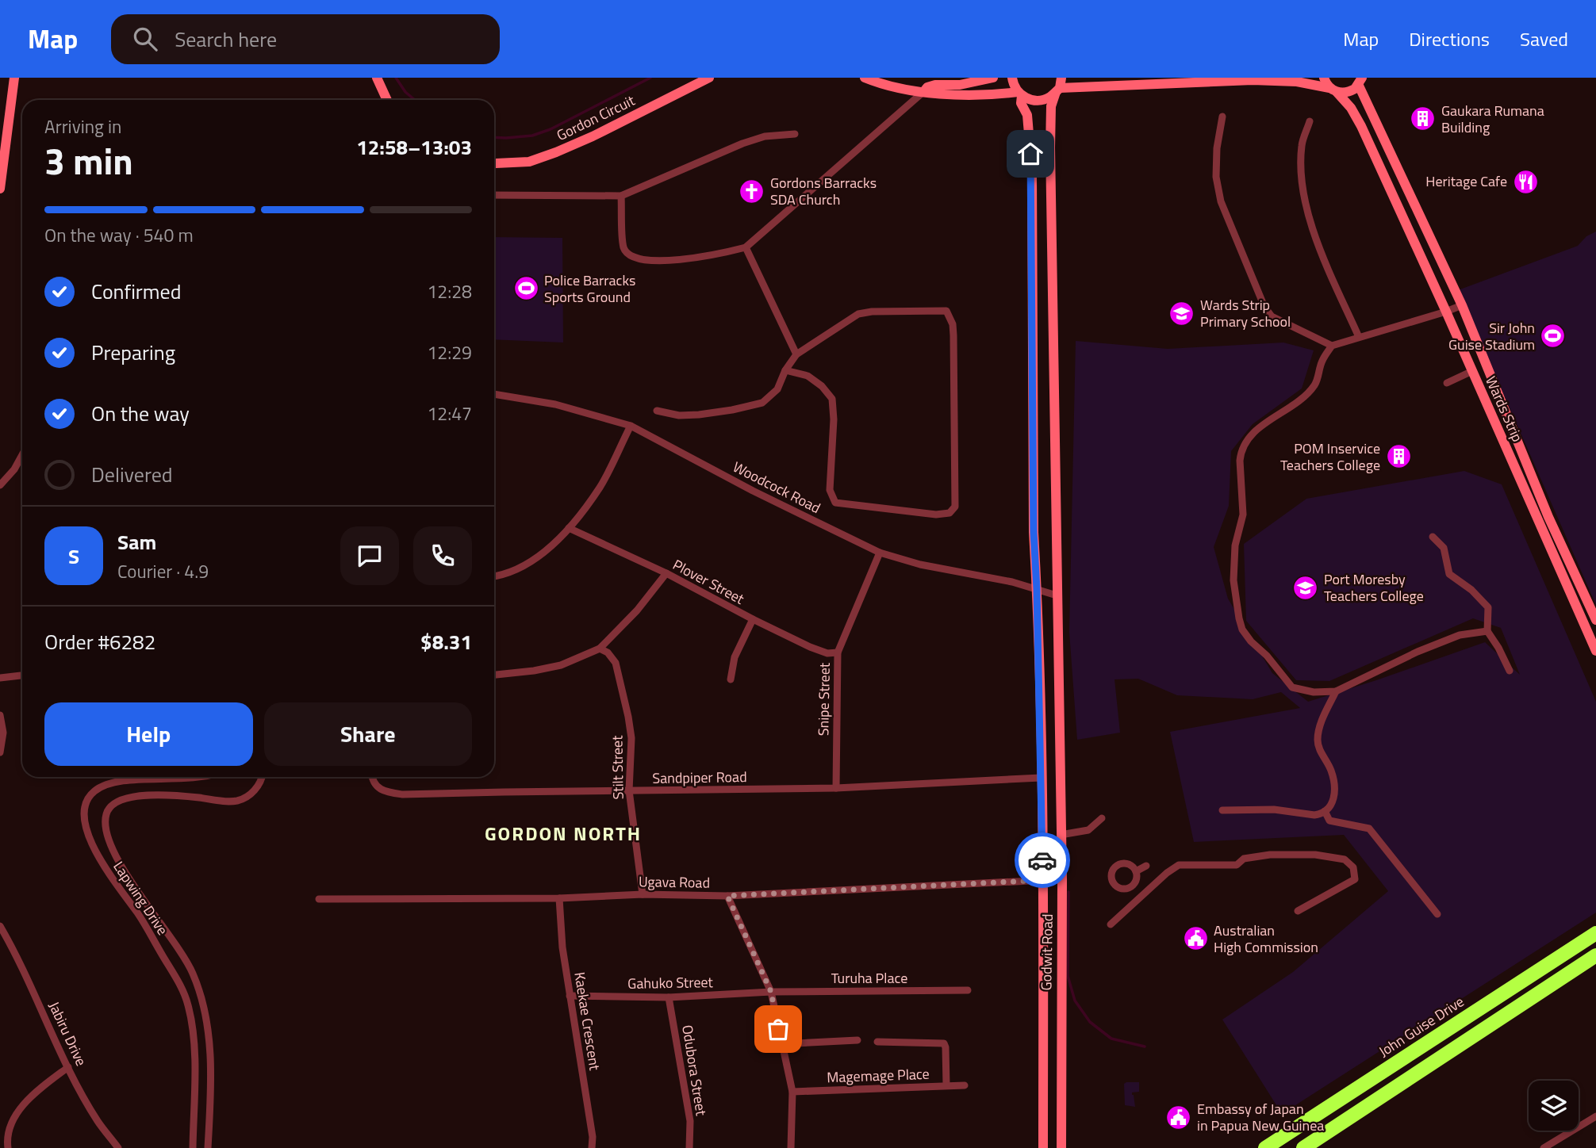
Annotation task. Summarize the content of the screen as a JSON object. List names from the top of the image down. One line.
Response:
{"streets":{"highway":["John Guise Drive"],"main road":["Gordon Circuit","Wards Strip","Godwit Road"],"street":["Woodcock Road","Plover Street","Snipe Street","Stilt Street","Sandpiper Road","Ugava Road","Lapwing Drive","Turuha Place","Gahuko Street","Kaekae Crescent","Jabiru Drive","Odubora Street","Magemage Place"]},"crossings":[["Woodcock Road","Snipe Street"],["Woodcock Road","Godwit Road"],["Plover Street","Snipe Street"],["Snipe Street","Sandpiper Road"],["Stilt Street","Sandpiper Road"],["Stilt Street","Ugava Road"],["Sandpiper Road","Godwit Road"],["Ugava Road","Godwit Road"],["Ugava Road","Kaekae Crescent"],["Turuha Place","Gahuko Street"],["Gahuko Street","Kaekae Crescent"],["Gahuko Street","Odubora Street"]],"districts":["GORDON NORTH"],"places":{"building":["Gaukara Rumana Building","POM Inservice Teachers College"],"restaurant":["Heritage Cafe"],"church":["Gordons Barracks SDA Church"],"sports":["Police Barracks Sports Ground","Sir John Guise Stadium"],"school or university":["Wards Strip Primary School","Port Moresby Teachers College"],"public building":["Australian High Commission","Embassy of Japan in Papua New Guinea"]},"page":{"header":"Map","search":"Search here","nav":["Map","Directions","Saved"],"heading":["3 min","Arriving in","12:58–13:03"],"panel":["Sam","Courier · 4.9","Order #6282","$8.31"],"bar":"On the way · 540 m","list":[["Confirmed","12:28"],["Preparing","12:29"],["On the way","12:47"],"Delivered"],"round":"S","buttons":["Help","Share"]}}
